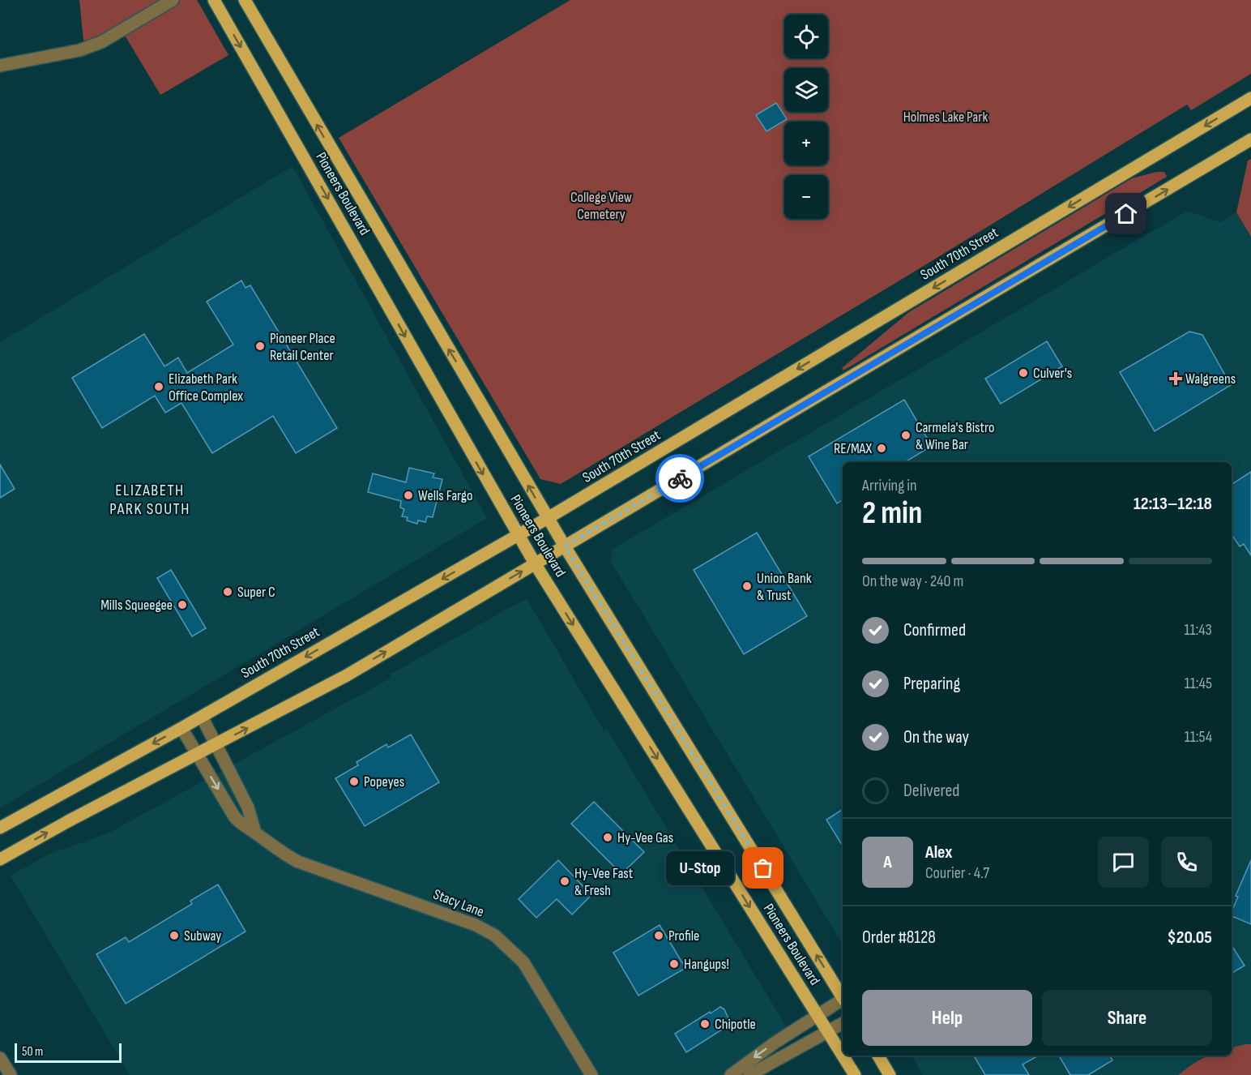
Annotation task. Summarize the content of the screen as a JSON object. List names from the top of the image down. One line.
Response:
{"streets":{"main road":["Pioneers Boulevard","South 70th Street"],"street":["Stacy Lane"]},"crossings":[["Pioneers Boulevard","South 70th Street"],["South 70th Street","Stacy Lane"]],"districts":["ELIZABETH PARK SOUTH"],"parks":["Holmes Lake Park","College View Cemetery"],"places":{"other":["Pioneer Place Retail Center","Culver's","Elizabeth Park Office Complex","Carmela's Bistro & Wine Bar","RE/MAX","Wells Fargo","Union Bank & Trust","Super C","Mills Squeegee","Popeyes","Hy-Vee Gas","U-Stop","Hy-Vee Fast & Fresh","Subway","Profile","Hangups!","Chipotle"],"health":["Walgreens"]},"scale_bar":"50 m","page":{"map_buttons":["+","−"],"heading":["2 min","Arriving in","12:13–12:18"],"panel":["Alex","Courier · 4.7","Order #8128","$20.05"],"bar":"On the way · 240 m","list":[["Confirmed","11:43"],["Preparing","11:45"],["On the way","11:54"],"Delivered"],"round":"A","bubble":"U-Stop","buttons":["Help","Share"],"scale":"50 m"}}
